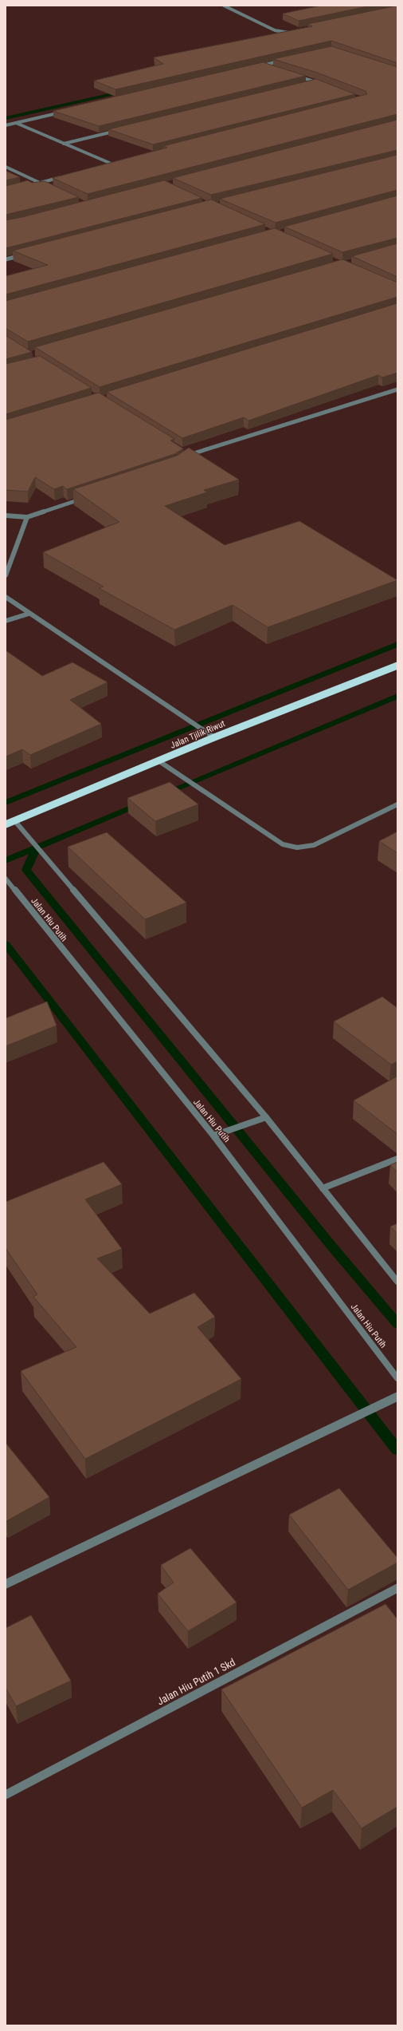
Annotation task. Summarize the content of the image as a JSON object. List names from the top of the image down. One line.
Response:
{"streets":{"highway":["Jalan Tjilik Riwut"],"street":["Jalan Hiu Putih","Jalan Hiu Putih 1 Skd"]}}
